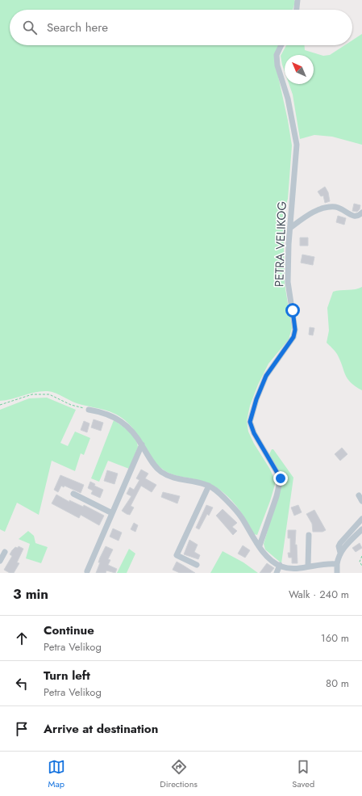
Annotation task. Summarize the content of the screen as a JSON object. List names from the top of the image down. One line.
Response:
{"streets":{"street":["PETRA VELIKOG"]},"north":"top left","page":{"search":"Search here","heading":["3 min","Walk · 240 m"],"list":[["Continue","Petra Velikog","160 m"],["Turn left","Petra Velikog","80 m"],"Arrive at destination"],"nav":["Map","Directions","Saved"]}}
